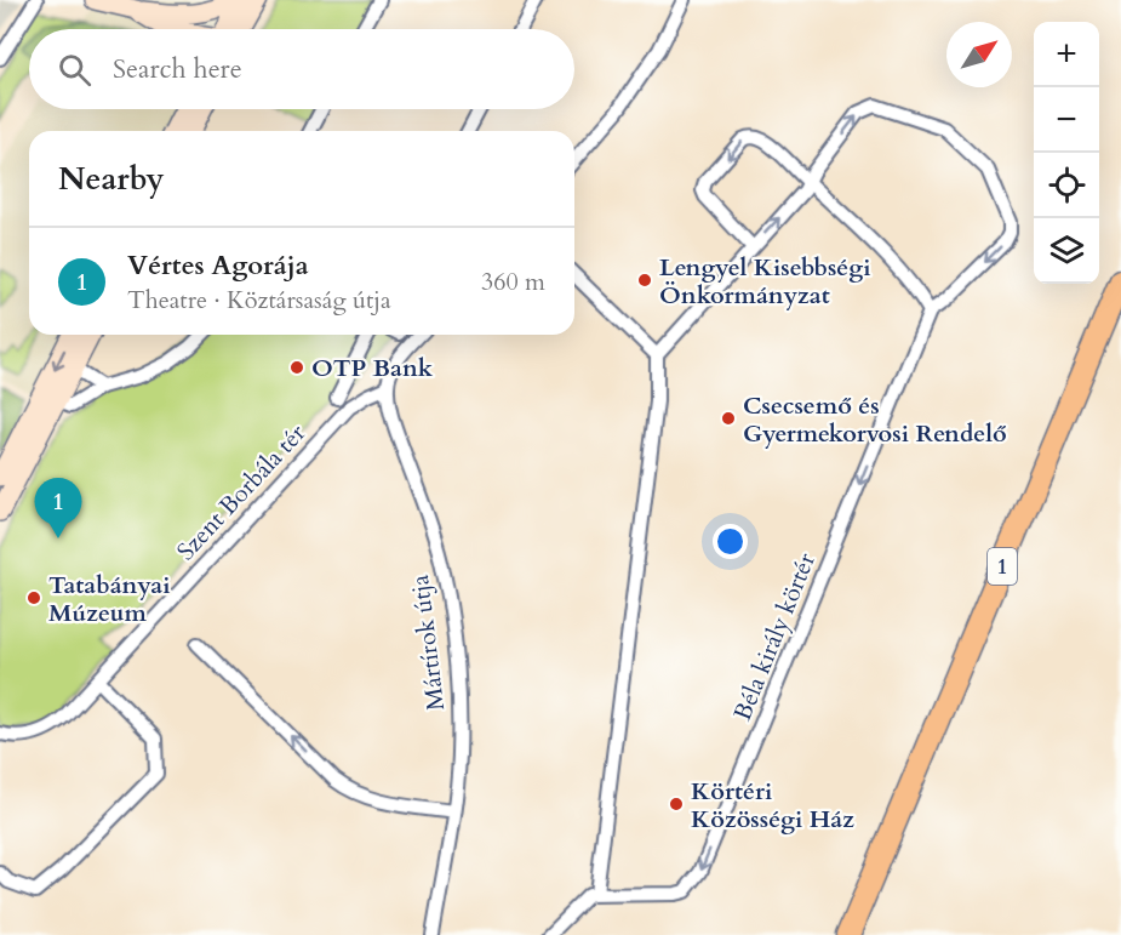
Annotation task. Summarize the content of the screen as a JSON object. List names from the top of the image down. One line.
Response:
{"streets":{"main road":["1"],"street":["Szent Borbála tér","Béla király körtér","Mártírok útja"]},"crossings":[["Szent Borbála tér","Mártírok útja"]],"one_way":["Béla király körtér"],"places":["Lengyel Kisebbségi Önkormányzat","OTP Bank","Csecsemő és Gyermekorvosi Rendelő","Tatabányai Múzeum","Körtéri Közösségi Ház"],"north":"top right","page":{"map_buttons":["+","−"],"search":"Search here","heading":"Nearby","list":[{"mark":"1","name":"Vértes Agorája","note":"Theatre · Köztársaság útja","value":"360 m"}],"pins":"1"}}
